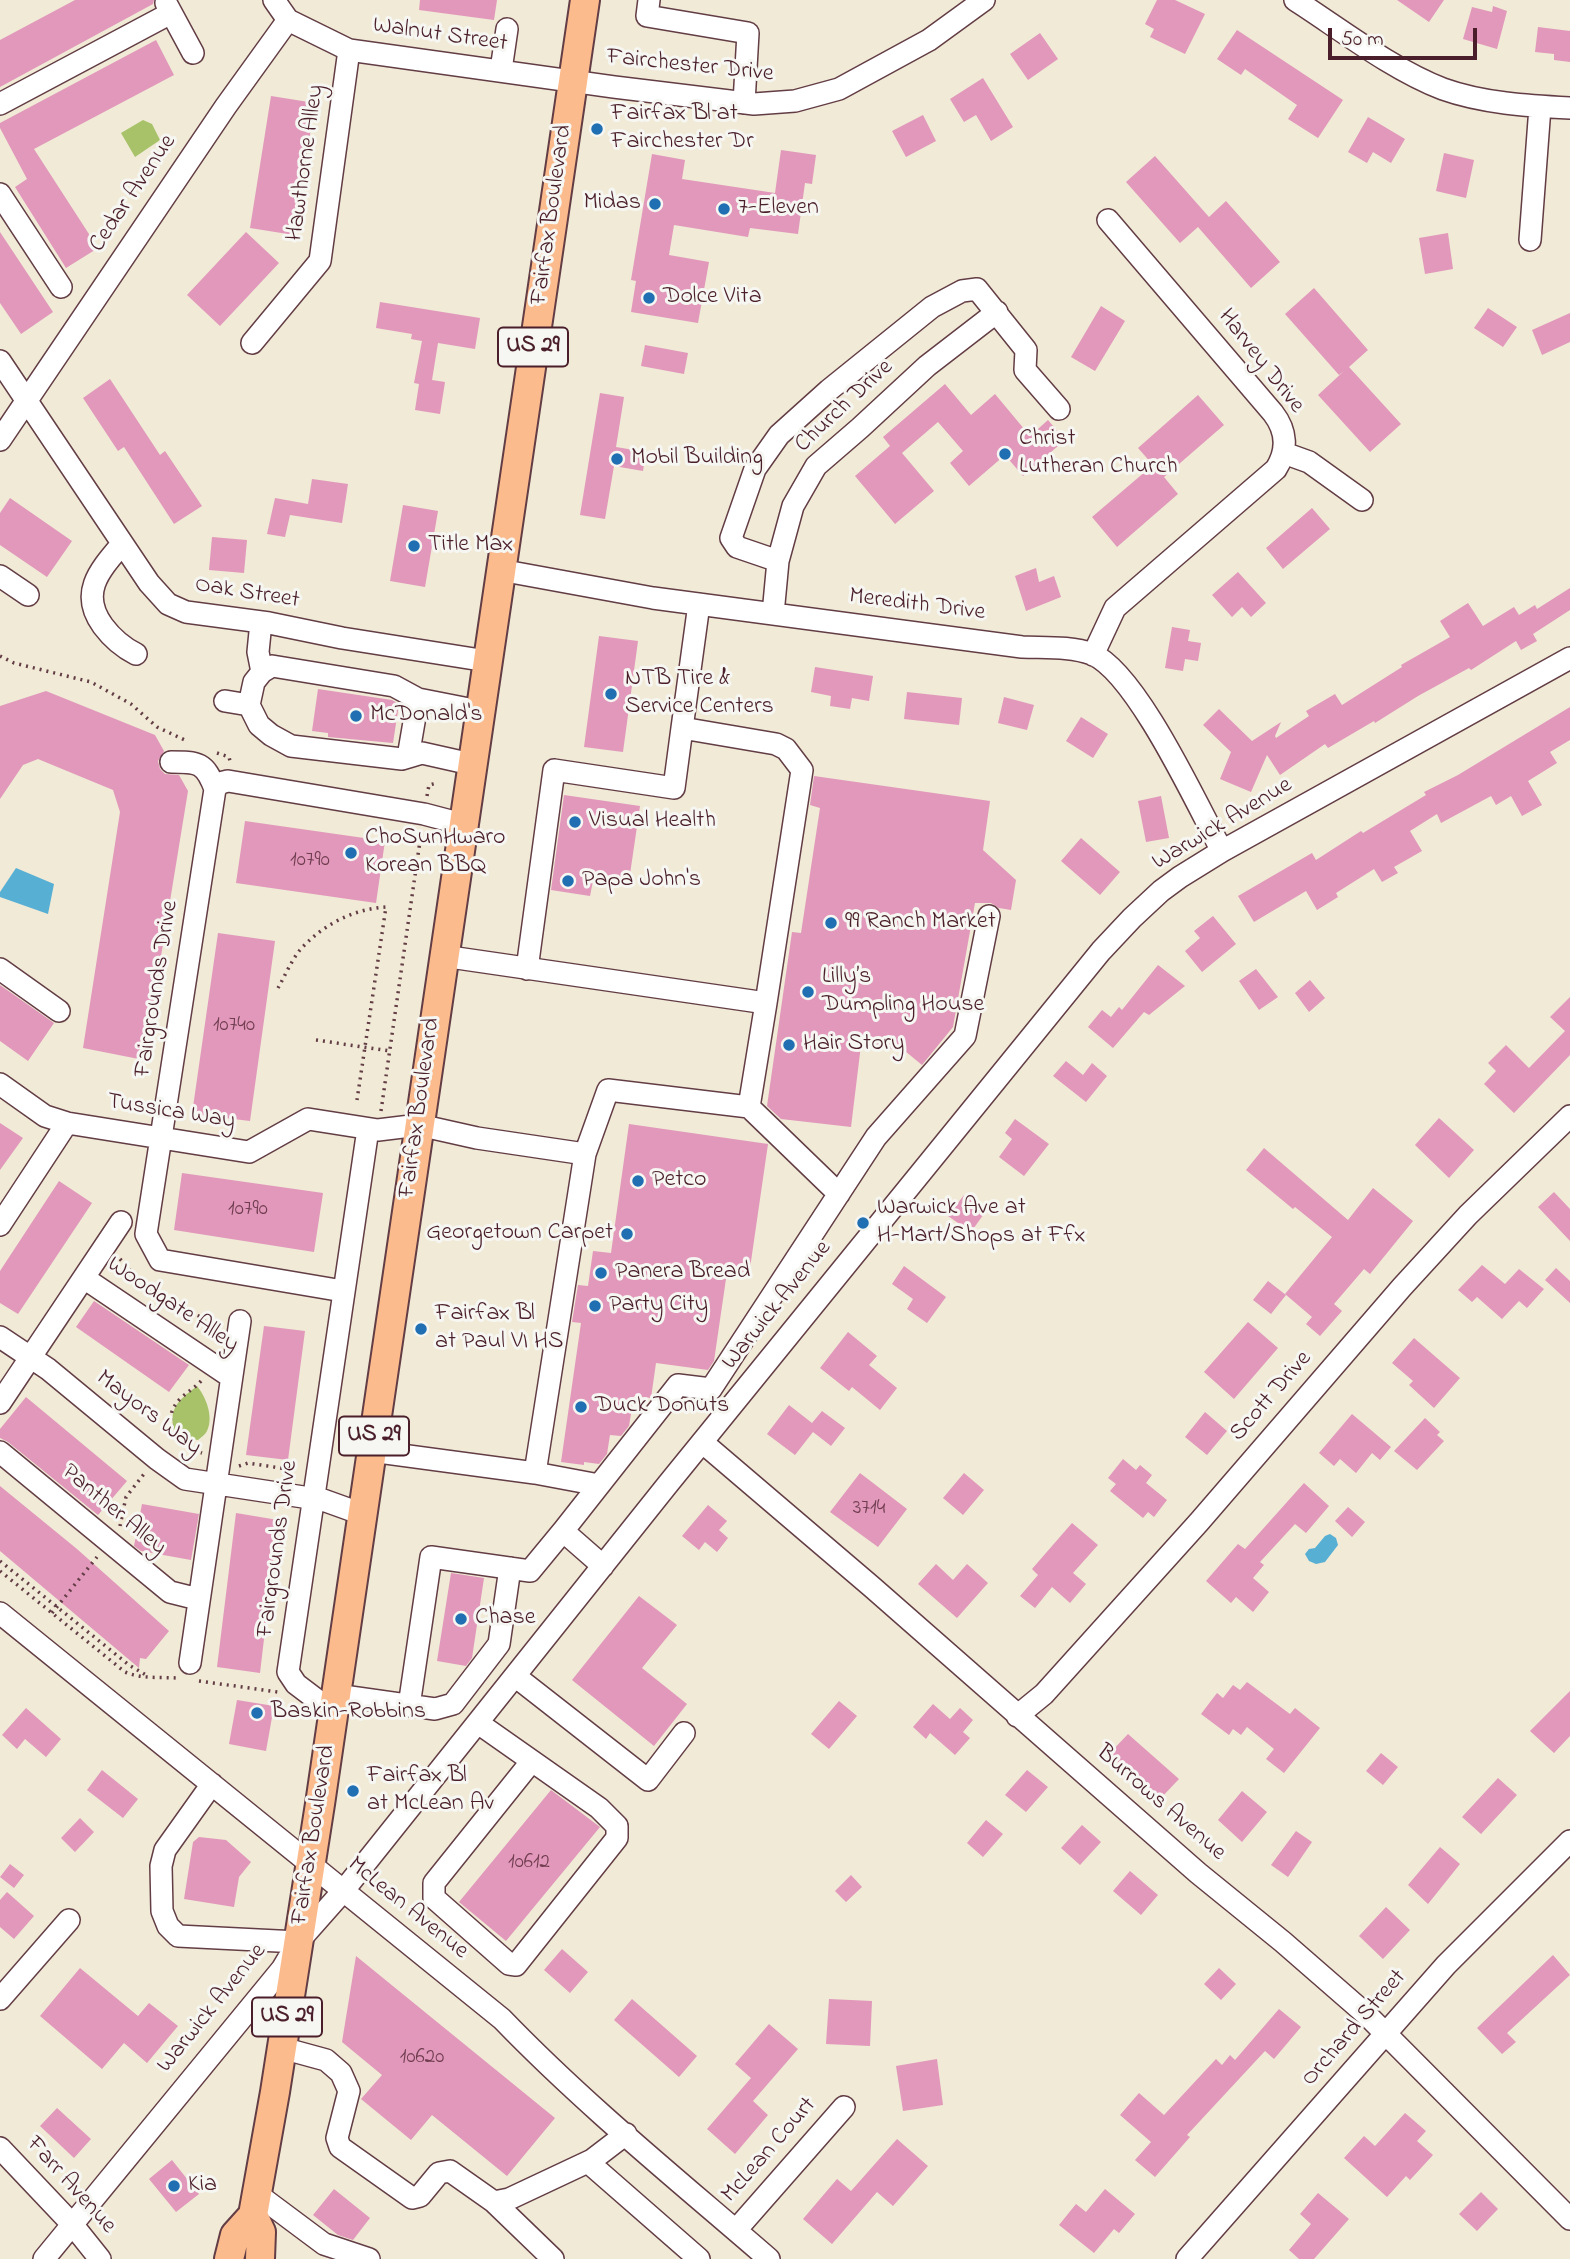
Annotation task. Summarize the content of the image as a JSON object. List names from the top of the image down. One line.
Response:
{"streets":{"main road":["Fairfax Boulevard","US 29"],"street":["Walnut Street","Fairchester Drive","Hawthorne Alley","Cedar Avenue","Harvey Drive","Church Drive","Oak Street","Meredith Drive","Warwick Avenue","Fairgrounds Drive","Tussica Way","Woodgate Alley","Scott Drive","Mayors Way","Panther Alley","Burrows Avenue","McLean Avenue","Orchard Street","McLean Court","Farr Avenue"]},"crossings":[["Walnut Street","Fairchester Drive"],["Walnut Street","Hawthorne Alley"],["Walnut Street","Cedar Avenue"],["Walnut Street","Fairfax Boulevard"],["Fairchester Drive","Fairfax Boulevard"],["Cedar Avenue","Oak Street"],["Fairfax Boulevard","Oak Street"],["Fairfax Boulevard","Meredith Drive"],["Fairfax Boulevard","Warwick Avenue"],["Fairfax Boulevard","Fairgrounds Drive"],["Fairfax Boulevard","Tussica Way"],["Fairfax Boulevard","Mayors Way"],["Fairfax Boulevard","McLean Avenue"],["Harvey Drive","Meredith Drive"],["Church Drive","Meredith Drive"],["Warwick Avenue","Burrows Avenue"],["Warwick Avenue","McLean Avenue"],["Warwick Avenue","Farr Avenue"],["Fairgrounds Drive","Tussica Way"],["Fairgrounds Drive","Mayors Way"],["Woodgate Alley","Mayors Way"],["Woodgate Alley","Panther Alley"],["Scott Drive","Burrows Avenue"],["Mayors Way","Panther Alley"],["Burrows Avenue","Orchard Street"],["McLean Avenue","McLean Court"]],"places":["Fairfax Bl at Fairchester Dr","Midas","7-Eleven","Dolce Vita","Christ Lutheran Church","Mobil Building","Title Max","NTB Tire & Service Centers","McDonald's","Visual Health","ChoSunHwaro Korean BBQ","Papa John's","99 Ranch Market","Lilly’s Dumpling House","Hair Story","Petco","Warwick Ave at H-Mart/Shops at Ffx","Georgetown Carpet","Panera Bread","Party City","Fairfax Bl at Paul VI HS","Duck Donuts","Chase","Baskin-Robbins","Fairfax Bl at McLean Av","Kia"],"house_numbers":["10790","10740","10790","3714","10612","10620"],"scale_bar":"50 m"}
